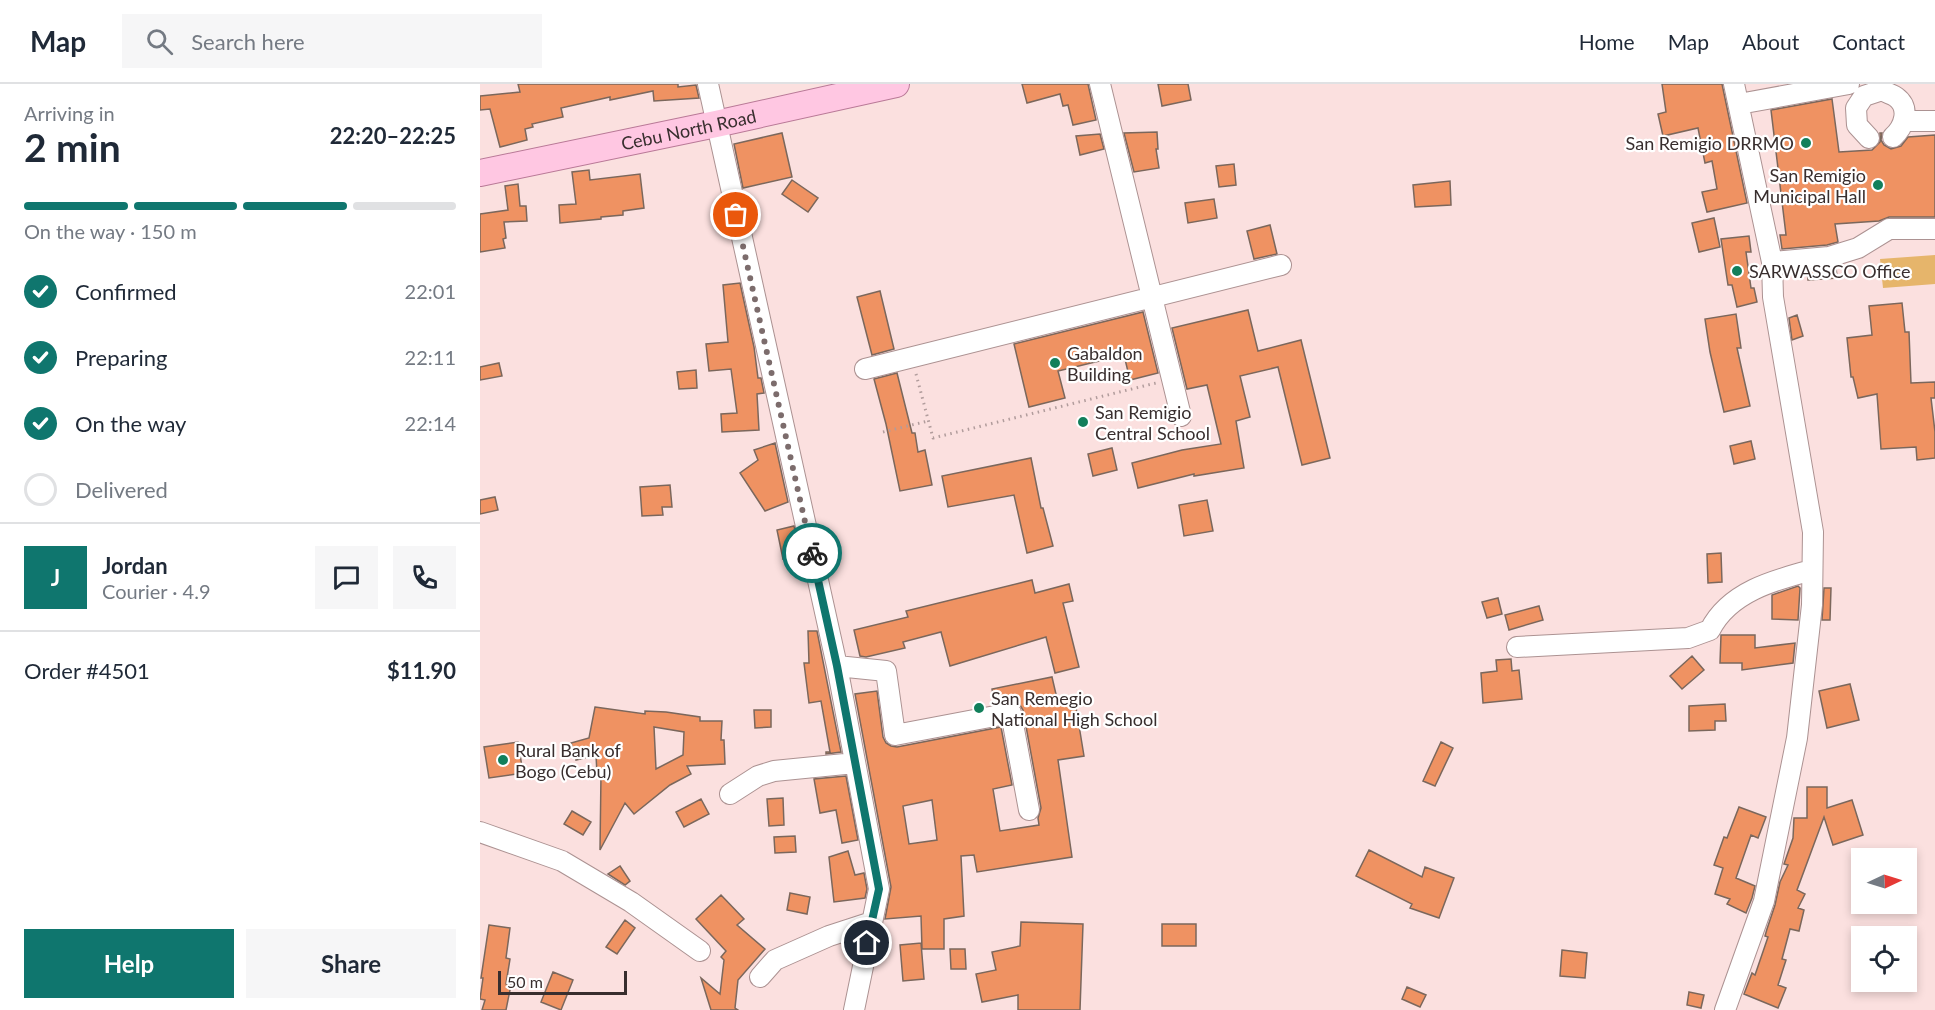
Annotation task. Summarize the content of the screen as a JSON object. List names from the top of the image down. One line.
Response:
{"streets":{"main road":["Cebu North Road"]},"places":["San Remigio DRRMO","San Remigio Municipal Hall","SARWASSCO Office","Gabaldon Building","San Remigio Central School","San Remegio National High School","Rural Bank of Bogo (Cebu)"],"scale_bar":"50 m","north":"right","page":{"header":"Map","search":"Search here","nav":["Home","Map","About","Contact"],"heading":["2 min","Arriving in","22:20–22:25"],"panel":["Jordan","Courier · 4.9","Order #4501","$11.90"],"bar":"On the way · 150 m","list":[["Confirmed","22:01"],["Preparing","22:11"],["On the way","22:14"],"Delivered"],"round":"J","buttons":["Help","Share"],"scale":"50 m"}}
